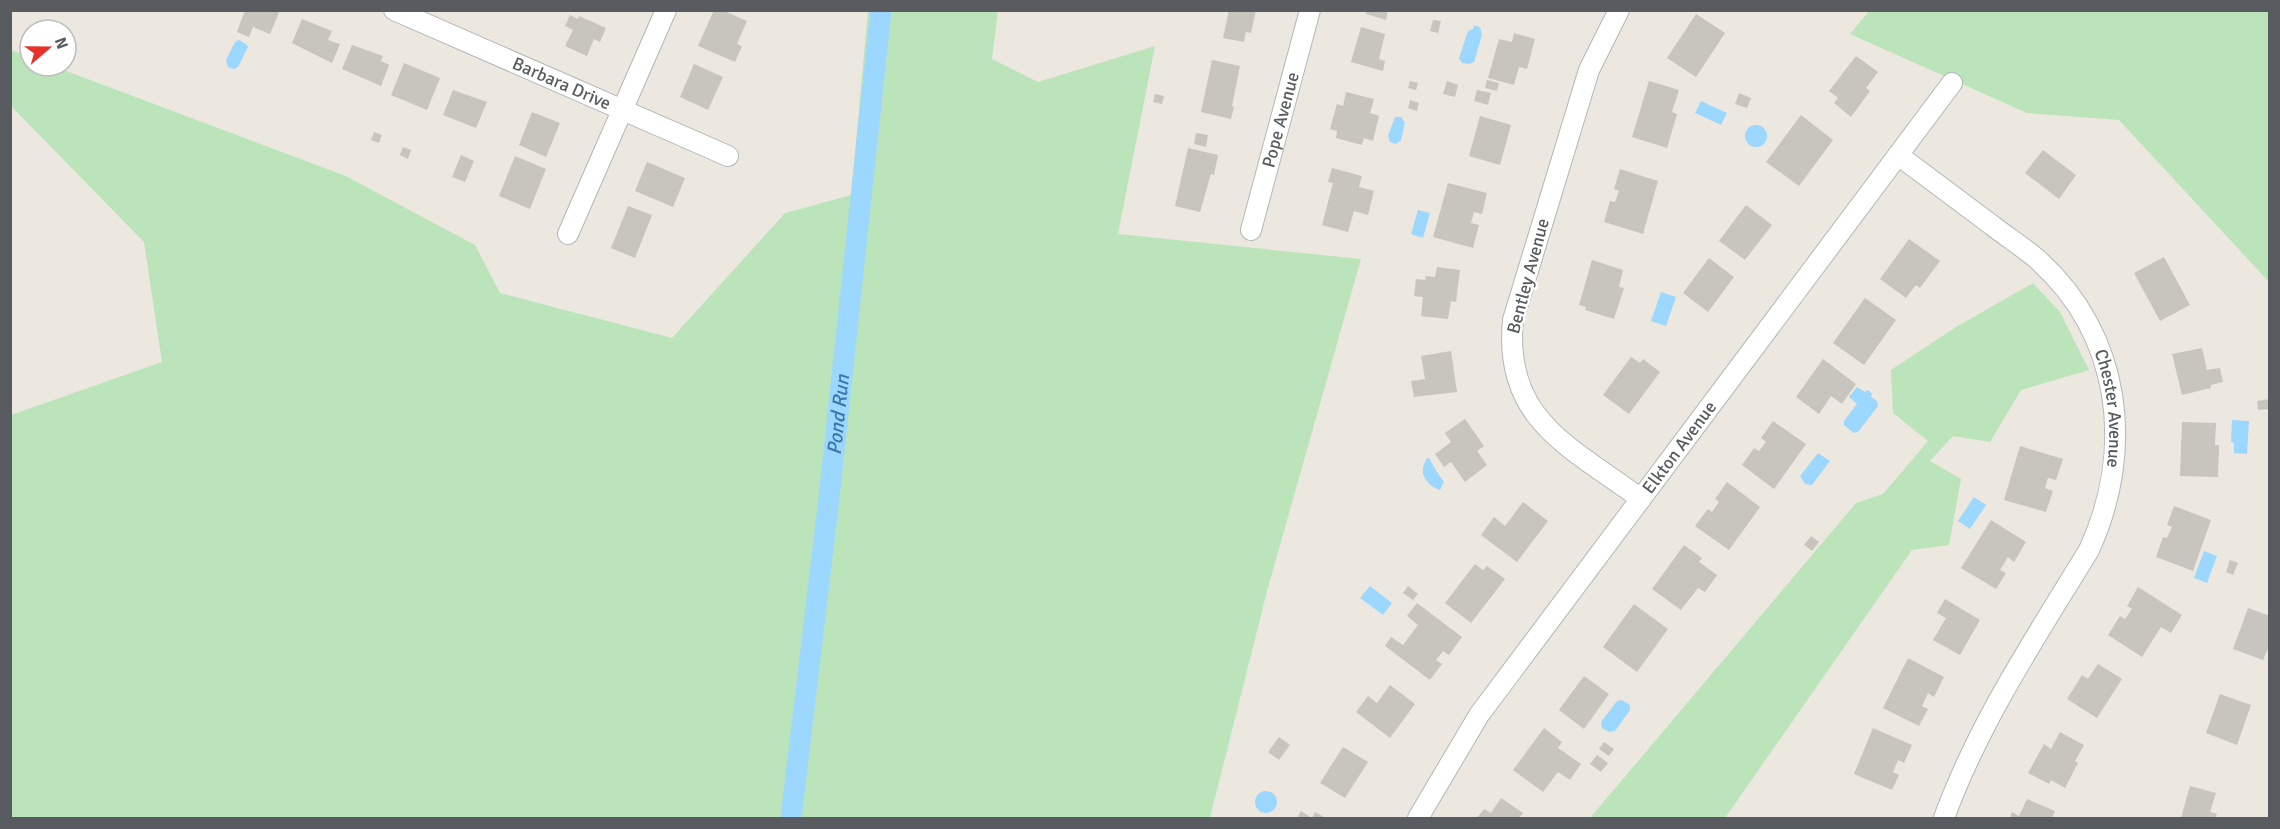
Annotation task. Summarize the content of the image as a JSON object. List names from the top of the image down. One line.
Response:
{"streets":{"street":["Barbara Drive","Pope Avenue","Bentley Avenue","Chester Avenue","Elkton Avenue"]},"crossings":[["Bentley Avenue","Elkton Avenue"],["Chester Avenue","Elkton Avenue"]],"water":["Pond Run"],"north":"right"}
